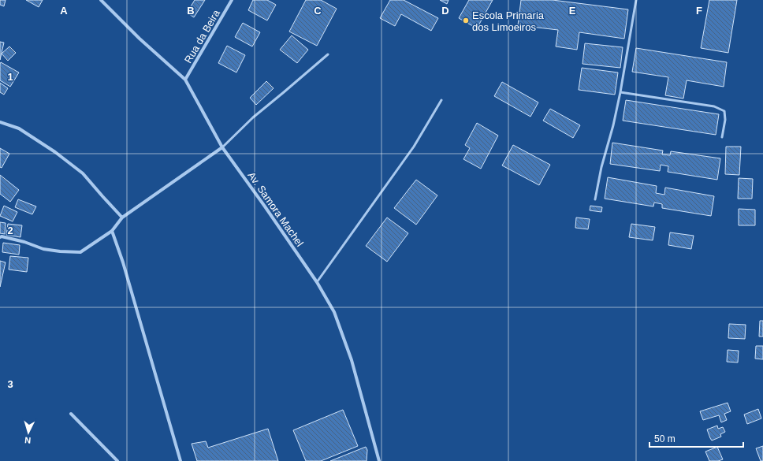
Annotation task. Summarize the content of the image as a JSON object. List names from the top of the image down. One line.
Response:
{"streets":{"street":["Rua da Beira","Av. Samora Machel"]},"crossings":[["Rua da Beira","Av. Samora Machel"]],"places":["Escola Primaria dos Limoeiros"],"scale_bar":"50 m","north":"bottom","grid":{"columns":["A","B","C","D","E","F"],"rows":["1","2","3"]}}
